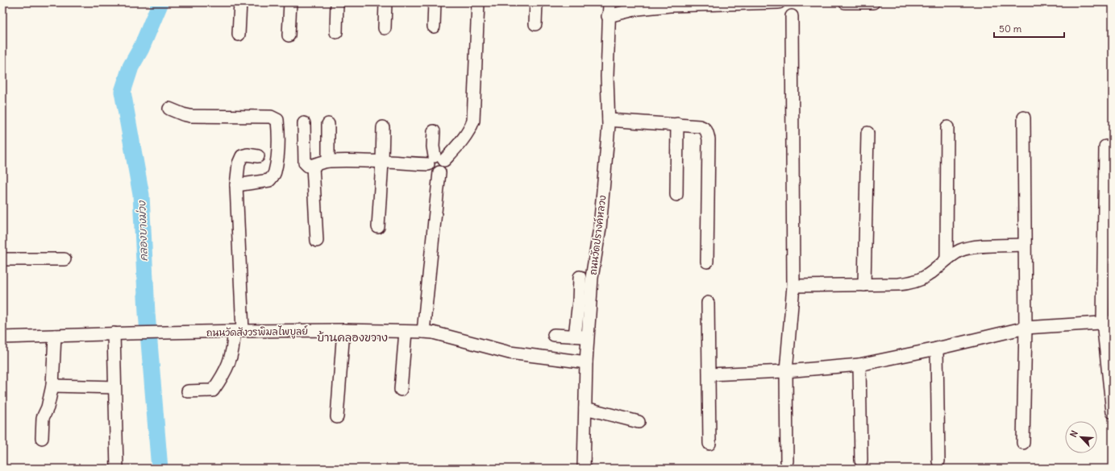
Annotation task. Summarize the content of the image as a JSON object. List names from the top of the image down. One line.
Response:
{"streets":{"street":["ถนนวัดปรางค์หลวง","ถนนวัดสังวรพิมลไพบูลย์"]},"crossings":[["ถนนวัดปรางค์หลวง","ถนนวัดสังวรพิมลไพบูลย์"]],"districts":["บ้านคลองขวาง"],"water":["คลองบางม่วง"],"scale_bar":"50 m","north":"top left"}
